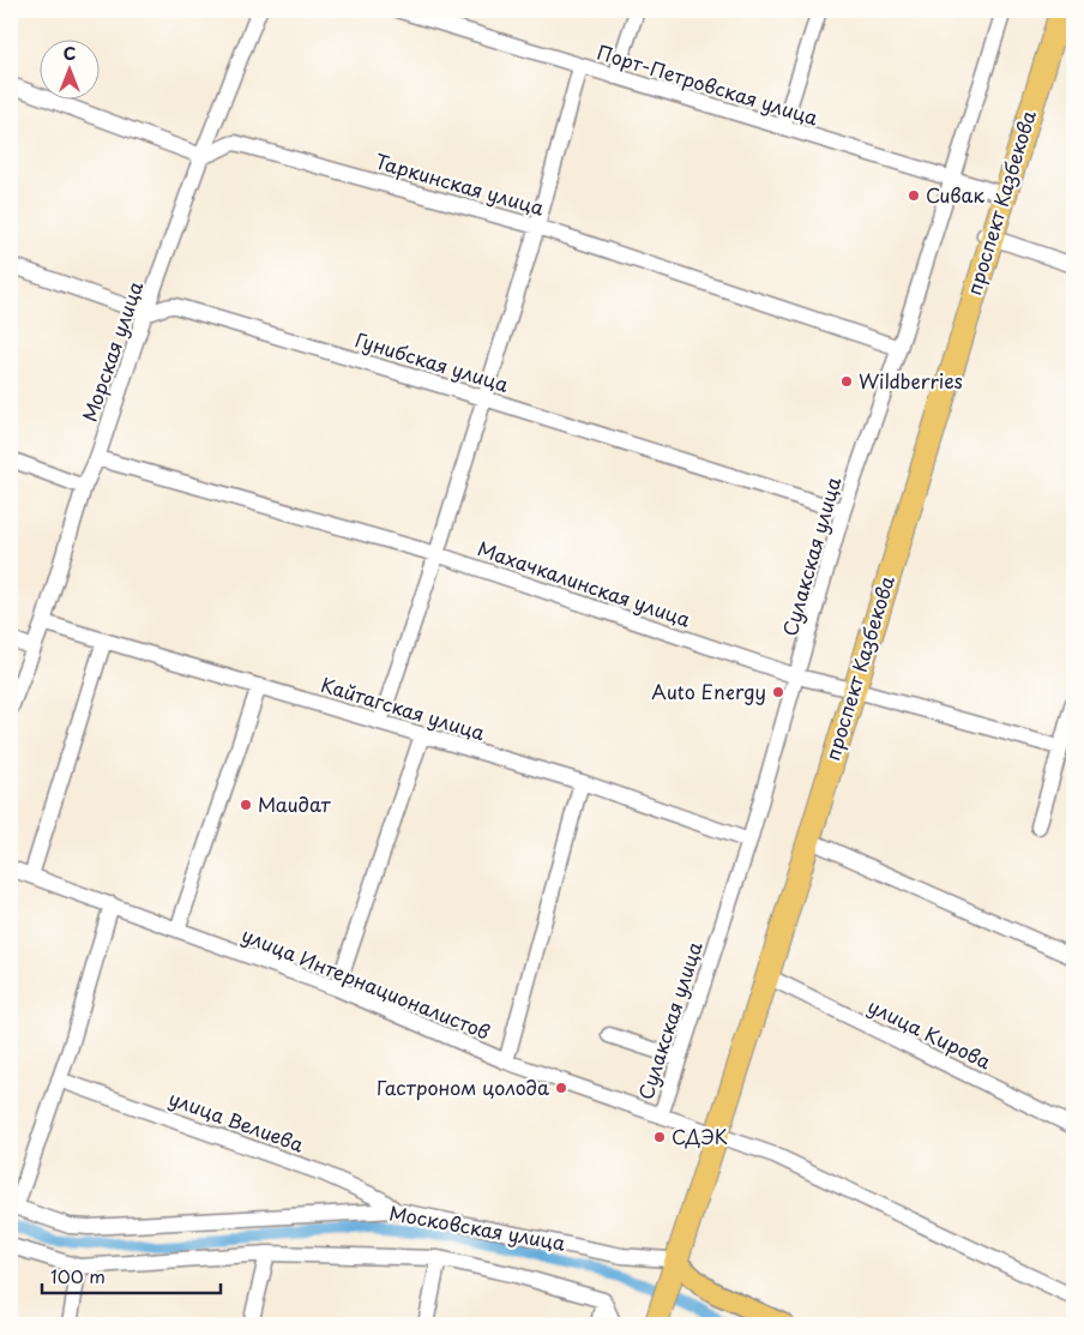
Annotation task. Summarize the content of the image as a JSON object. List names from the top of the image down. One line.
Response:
{"streets":{"highway":["проспект Казбекова"],"street":["Порт-Петровская улица","Таркинская улица","Морская улица","Гунибская улица","Сулакская улица","Махачкалинская улица","Кайтагская улица","улица Интернационалистов","улица Кирова","улица Велиева","Московская улица"]},"crossings":[["Порт-Петровская улица","проспект Казбекова"],["Порт-Петровская улица","Сулакская улица"],["Таркинская улица","Морская улица"],["Таркинская улица","Сулакская улица"],["проспект Казбекова","Махачкалинская улица"],["проспект Казбекова","улица Интернационалистов"],["проспект Казбекова","улица Кирова"],["проспект Казбекова","Московская улица"],["Морская улица","Гунибская улица"],["Морская улица","Махачкалинская улица"],["Морская улица","Кайтагская улица"],["Гунибская улица","Сулакская улица"],["Сулакская улица","Махачкалинская улица"],["Сулакская улица","Кайтагская улица"],["Сулакская улица","улица Интернационалистов"],["улица Велиева","Московская улица"]],"places":["Сивак","Wildberries","Auto Energy","Маидат","Гастроном цолода","СДЭК"],"scale_bar":"100 m","north":"top"}
